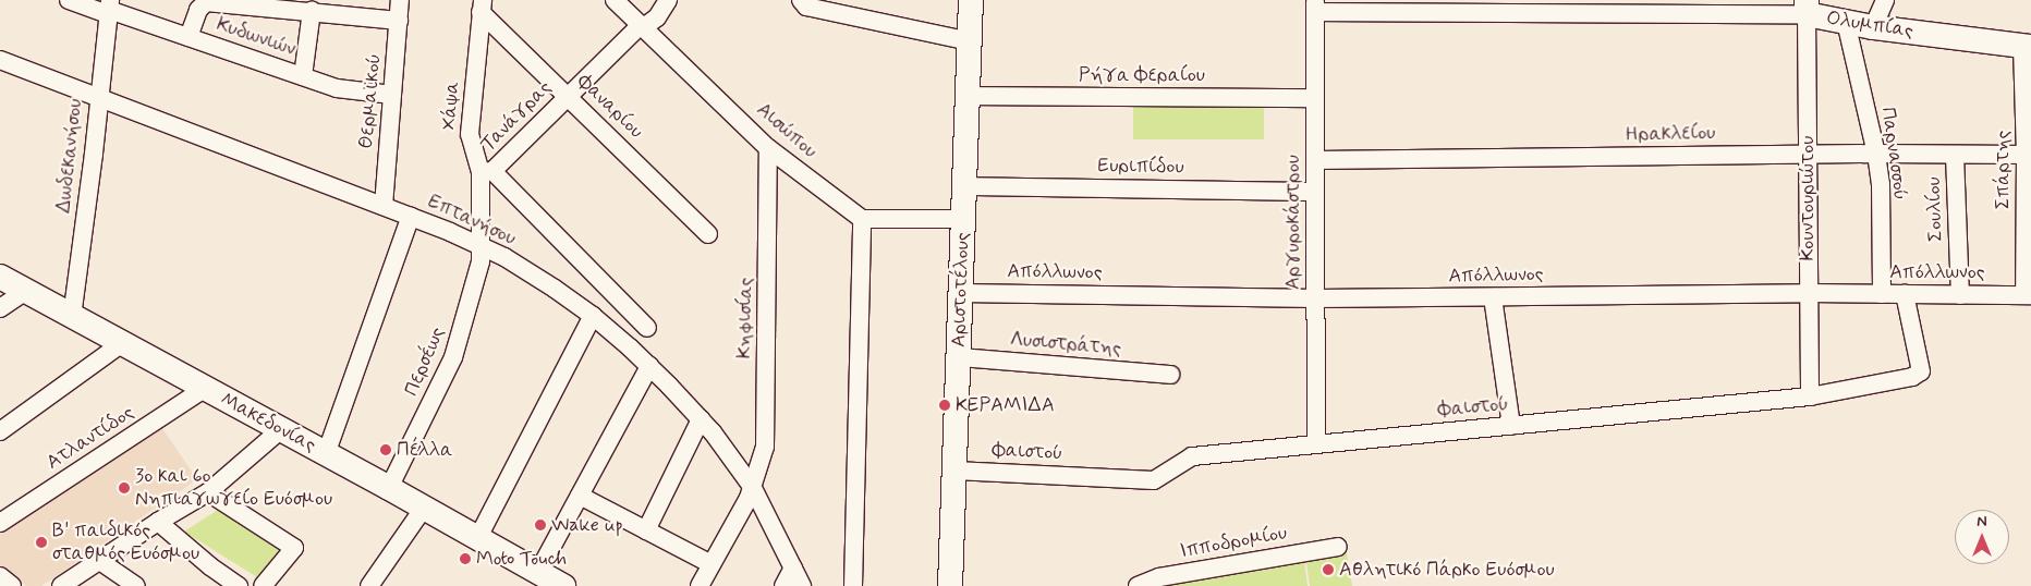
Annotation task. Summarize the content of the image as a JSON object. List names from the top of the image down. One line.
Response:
{"streets":{"street":["Ολυμπίας","Κυδωνιών","Ρήγα Φεραίου","Θερμαϊκού","Χάψα","Φαναρίου","Τανάγρας","Αισώπου","Ηρακλείου","Παρνασσού","Δωδεκανήσου","Ευριπίδου","Σπάρτης","Κουντουριώτου","Σουλίου","Επτανήσου","Αργυροκάστρου","Απόλλωνος","Αριστοτέλους","Κηφισίας","Λυσιστράτης","Περσέως","Φαιστού","Μακεδονίας","Ατλαντίδος","Ιπποδρομίου"]},"crossings":[["Ολυμπίας","Παρνασσού"],["Ολυμπίας","Σπάρτης"],["Ολυμπίας","Κουντουριώτου"],["Ολυμπίας","Αργυροκάστρου"],["Κυδωνιών","Θερμαϊκού"],["Κυδωνιών","Δωδεκανήσου"],["Ρήγα Φεραίου","Αργυροκάστρου"],["Ρήγα Φεραίου","Αριστοτέλους"],["Θερμαϊκού","Επτανήσου"],["Χάψα","Φαναρίου"],["Χάψα","Τανάγρας"],["Χάψα","Επτανήσου"],["Χάψα","Περσέως"],["Φαναρίου","Τανάγρας"],["Τανάγρας","Αισώπου"],["Αισώπου","Κηφισίας"],["Ηρακλείου","Παρνασσού"],["Ηρακλείου","Σπάρτης"],["Ηρακλείου","Κουντουριώτου"],["Ηρακλείου","Σουλίου"],["Ηρακλείου","Αργυροκάστρου"],["Παρνασσού","Απόλλωνος"],["Δωδεκανήσου","Επτανήσου"],["Δωδεκανήσου","Μακεδονίας"],["Ευριπίδου","Αργυροκάστρου"],["Ευριπίδου","Αριστοτέλους"],["Σπάρτης","Απόλλωνος"],["Κουντουριώτου","Απόλλωνος"],["Κουντουριώτου","Φαιστού"],["Σουλίου","Απόλλωνος"],["Επτανήσου","Κηφισίας"],["Επτανήσου","Περσέως"],["Αργυροκάστρου","Απόλλωνος"],["Αργυροκάστρου","Φαιστού"],["Απόλλωνος","Αριστοτέλους"],["Απόλλωνος","Φαιστού"],["Αριστοτέλους","Λυσιστράτης"],["Αριστοτέλους","Φαιστού"],["Περσέως","Μακεδονίας"],["Μακεδονίας","Ατλαντίδος"]],"places":["ΚΕΡΑΜΙΔΑ","Πέλλα","3ο και 6ο Νηπιαγωγείο Ευόσμου","Wake up","Β' παιδικός σταθμός Ευόσμου","Moto Touch","Αθλητικό Πάρκο Ευόσμου"],"north":"top"}
